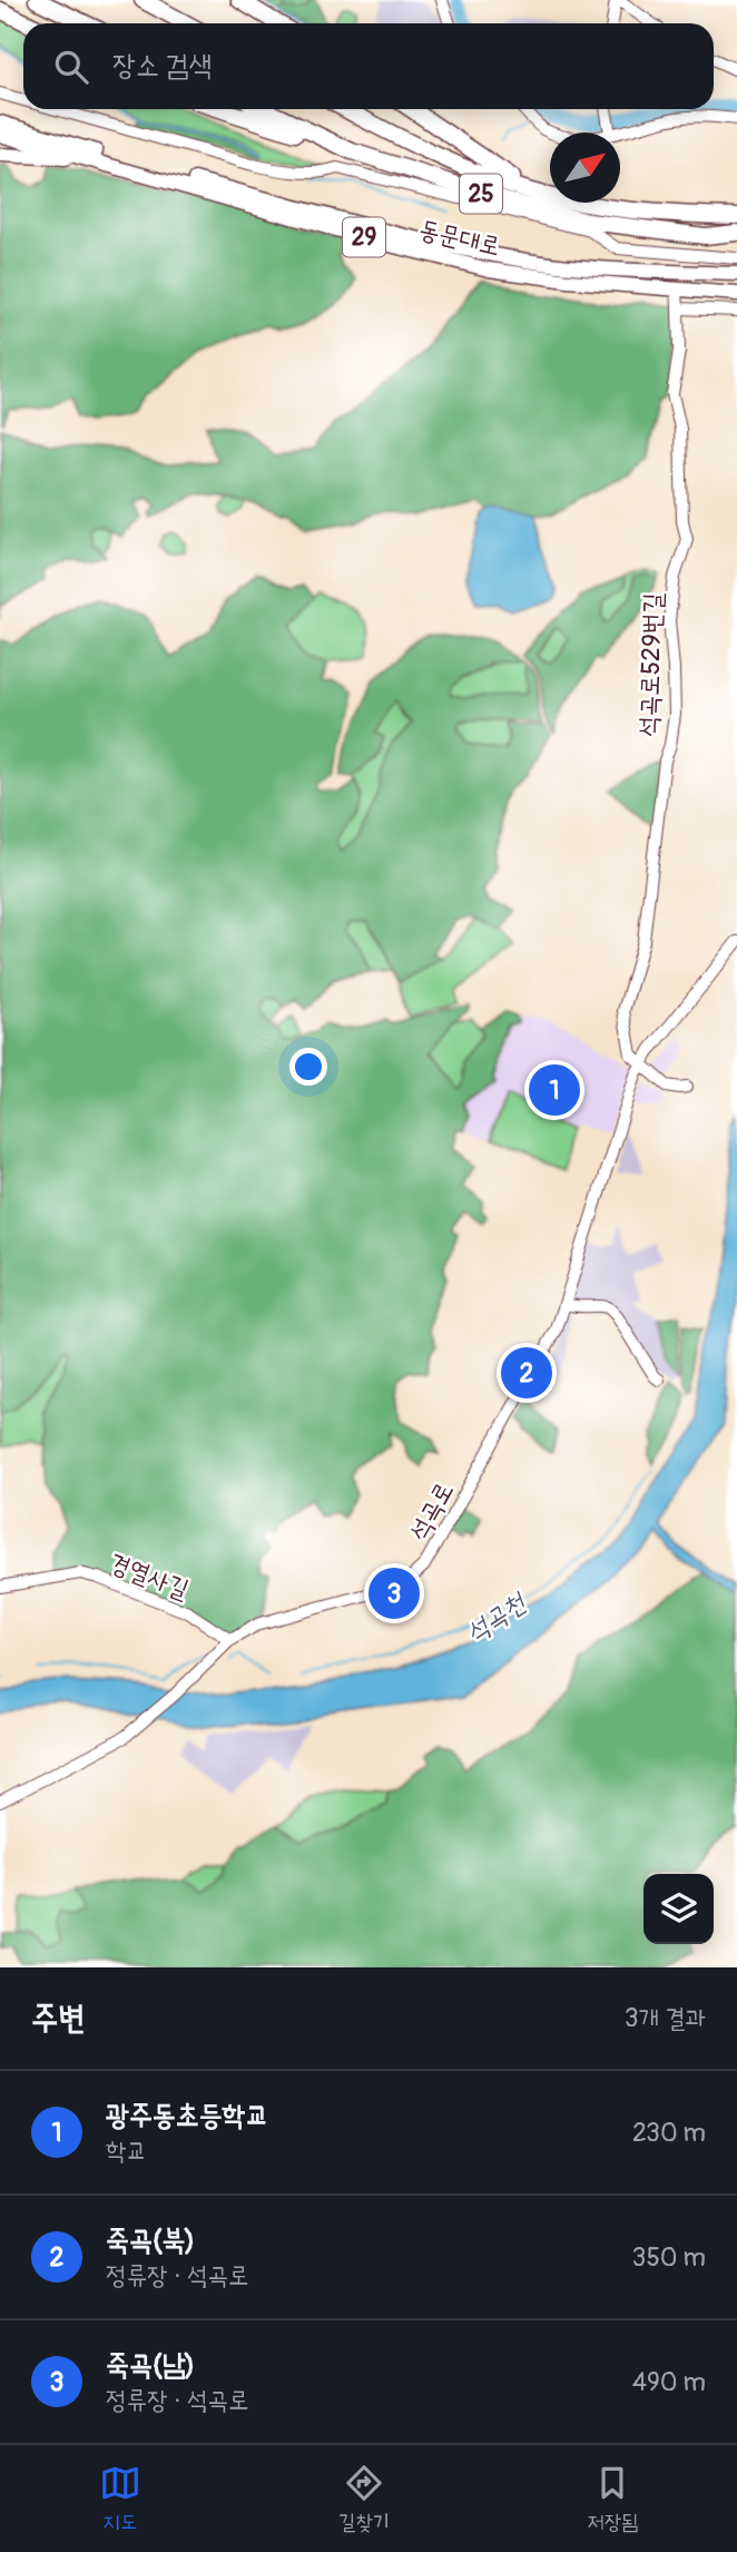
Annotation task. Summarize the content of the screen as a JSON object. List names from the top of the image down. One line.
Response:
{"streets":{"highway":["25"],"main road":["29","동문대로"],"street":["석곡로529번길","석곡로","경열사길"]},"crossings":[["동문대로","석곡로529번길"],["석곡로529번길","석곡로"],["석곡로","경열사길"]],"water":["석곡천"],"north":"top right","page":{"search":"장소 검색","pins":["1","2","3"],"heading":["주변","3개 결과"],"list":[{"mark":"1","name":"광주동초등학교","note":"학교","value":"230 m"},{"mark":"2","name":"죽곡(북)","note":"정류장 · 석곡로","value":"350 m"},{"mark":"3","name":"죽곡(남)","note":"정류장 · 석곡로","value":"490 m"}],"nav":["지도","길찾기","저장됨"]}}
